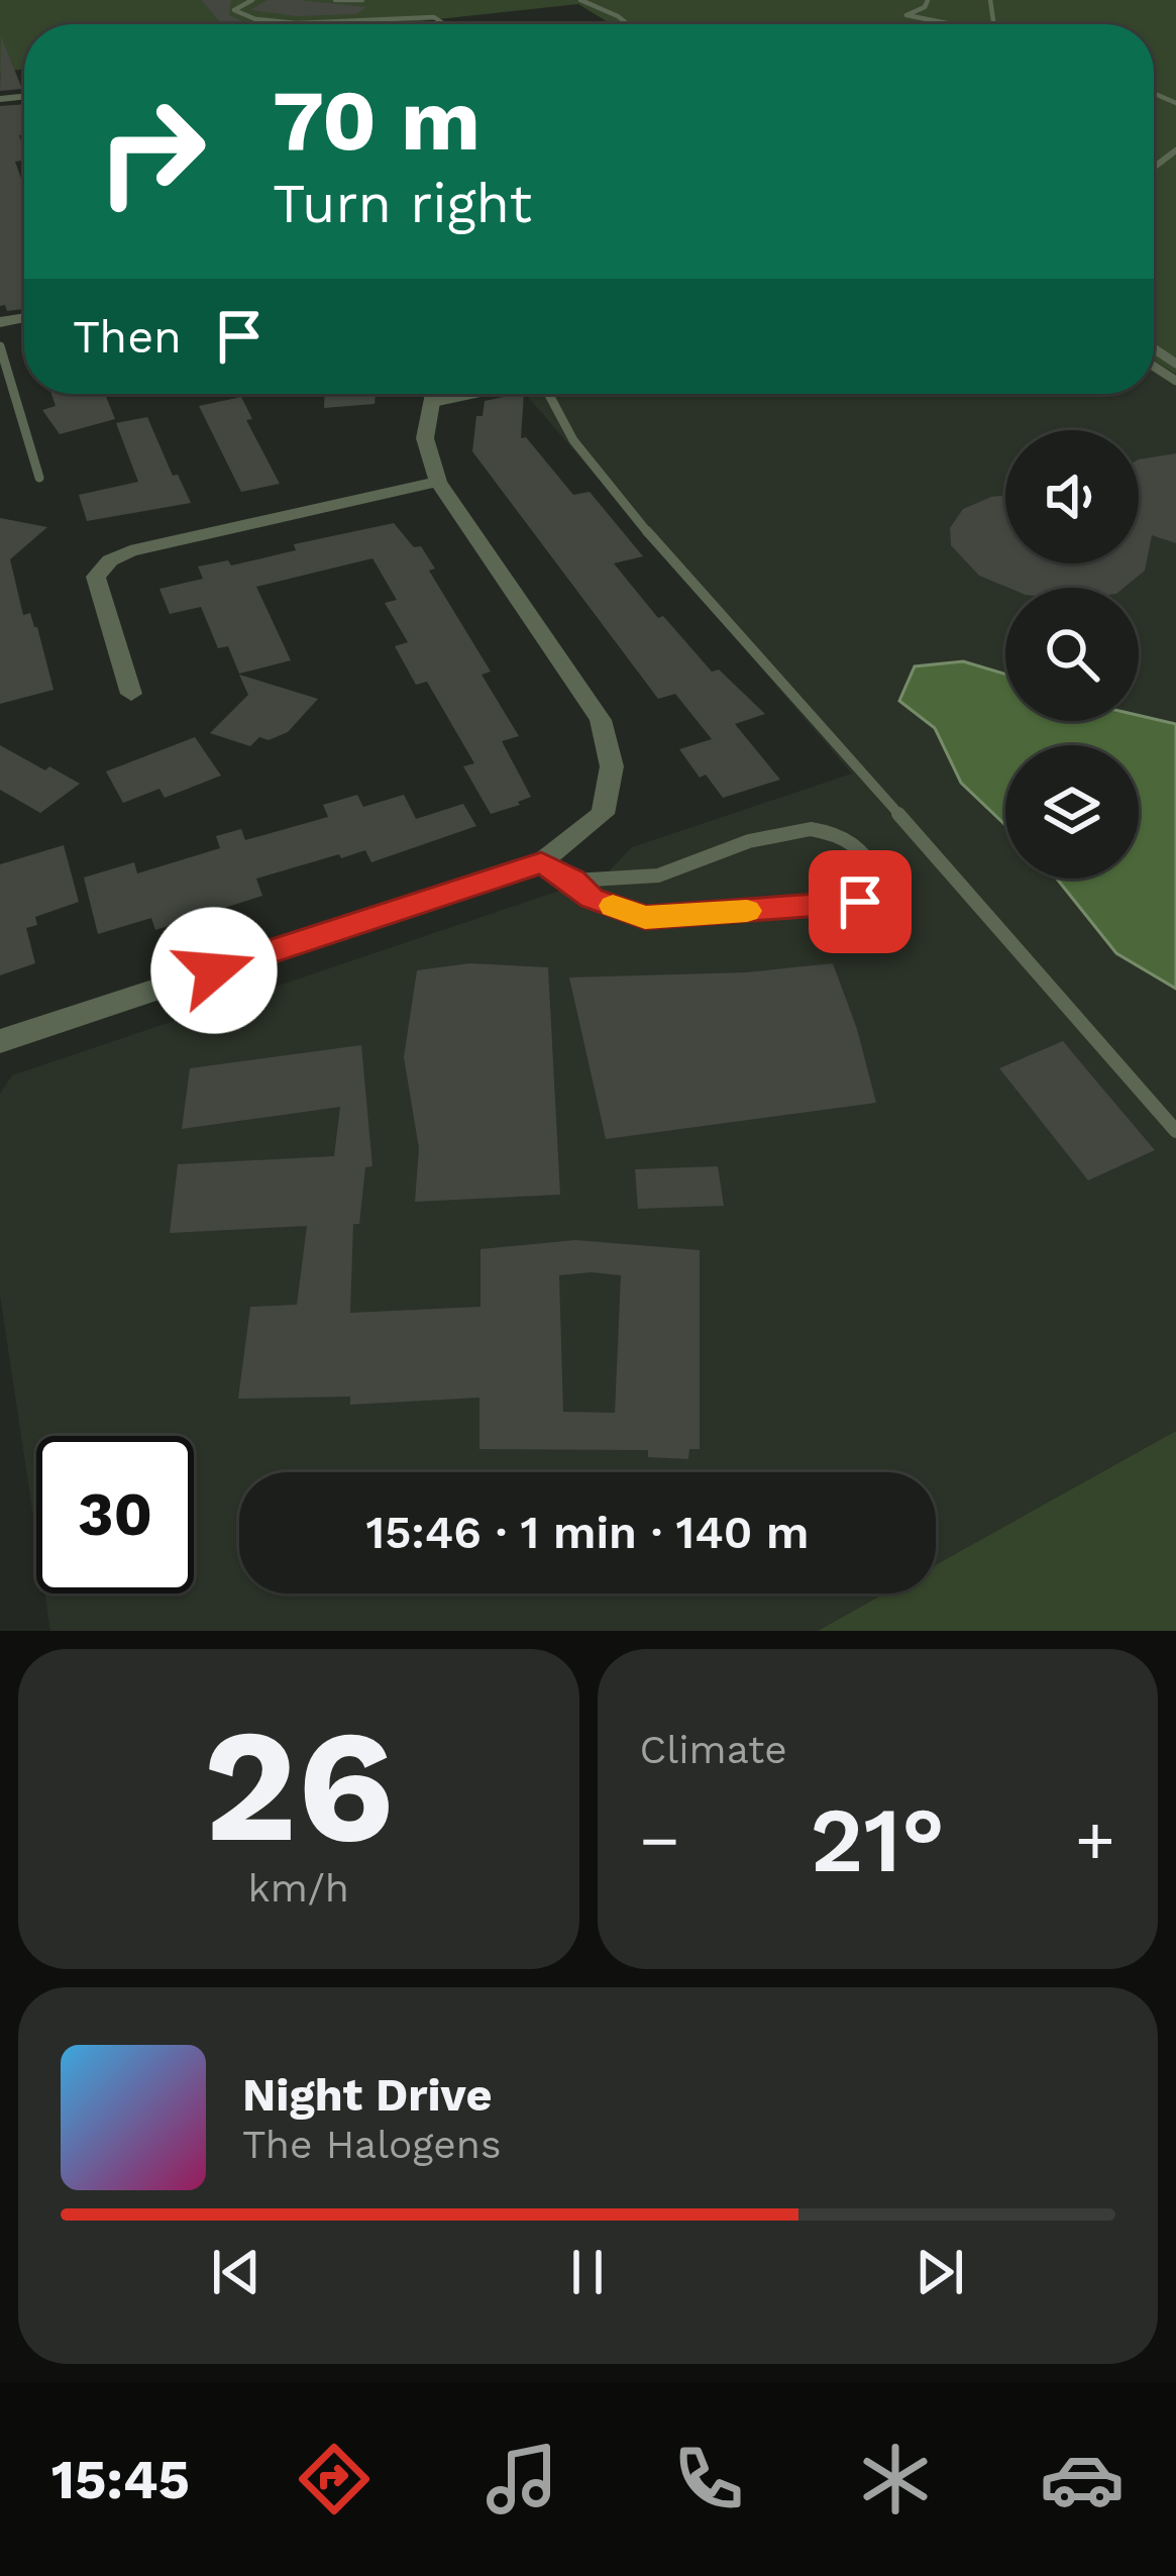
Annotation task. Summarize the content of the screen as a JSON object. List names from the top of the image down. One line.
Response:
{"page":{"turn":["70 m","Turn right"],"then":"Then","limit":"30","trip":"15:46 · 1 min · 140 m","tile":[["26","km/h"],"Climate"],"heat":["−","21°","+"],"song":["Night Drive","The Halogens"],"tabs":"15:45"}}
